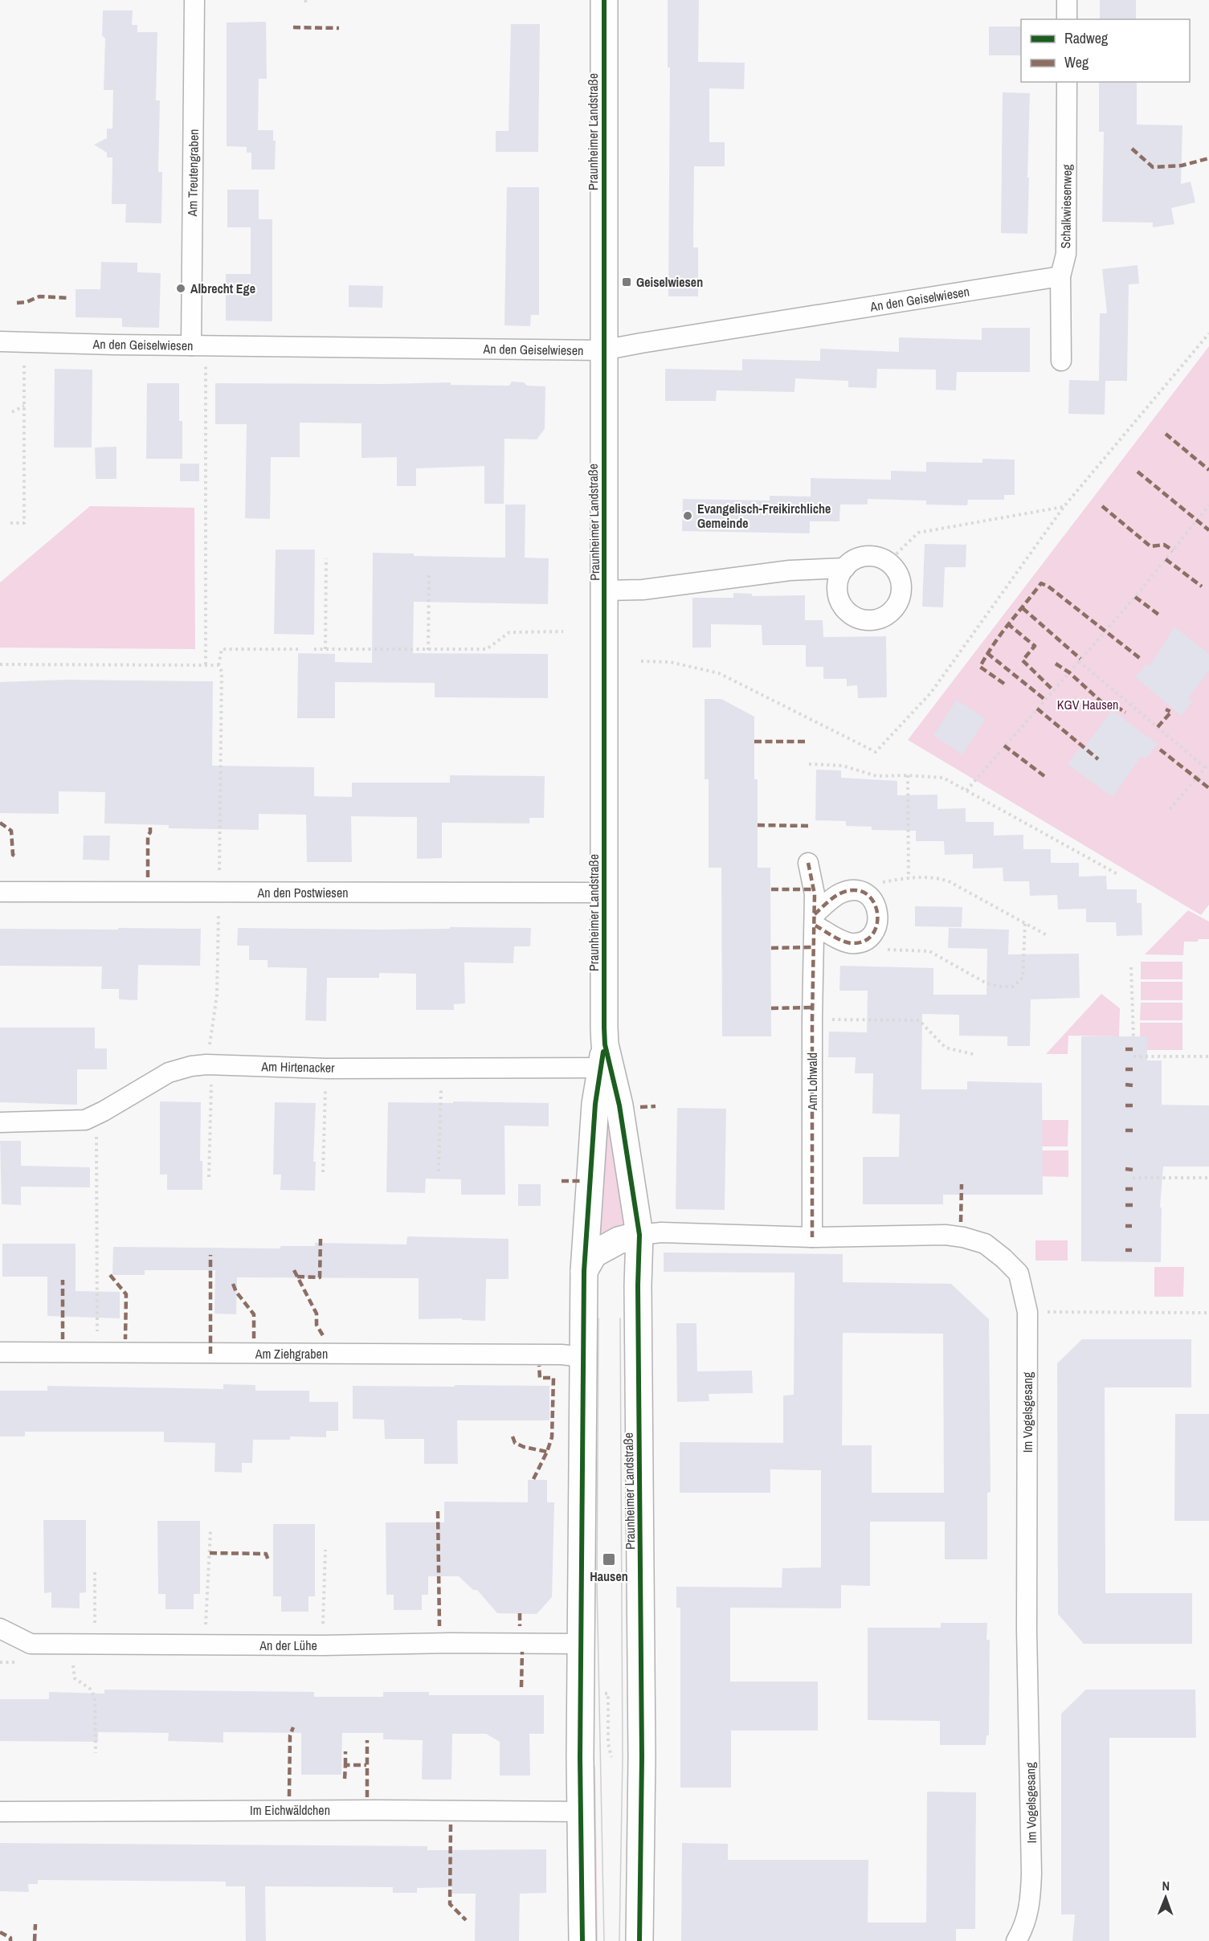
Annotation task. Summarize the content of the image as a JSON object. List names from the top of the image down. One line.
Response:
{"streets":{"main road":["Praunheimer Landstraße"],"street":["Am Treutengraben","Schalkwiesenweg","An den Geiselwiesen","An den Postwiesen","Am Hirtenacker","Am Lohwald","Am Ziehgraben","Im Vogelsgesang","An der Lühe","Im Eichwäldchen"]},"crossings":[["Praunheimer Landstraße","An den Geiselwiesen"],["Praunheimer Landstraße","An den Postwiesen"],["Praunheimer Landstraße","Am Hirtenacker"],["Praunheimer Landstraße","Am Ziehgraben"],["Praunheimer Landstraße","Im Vogelsgesang"],["Praunheimer Landstraße","An der Lühe"],["Praunheimer Landstraße","Im Eichwäldchen"],["Am Treutengraben","An den Geiselwiesen"],["Schalkwiesenweg","An den Geiselwiesen"],["Am Lohwald","Im Vogelsgesang"]],"parks":["KGV Hausen"],"places":{"transit":["Geiselwiesen","Hausen"],"other":["Albrecht Ege","Evangelisch-Freikirchliche Gemeinde"]},"legend":["Radweg","Weg"],"north":"top"}
